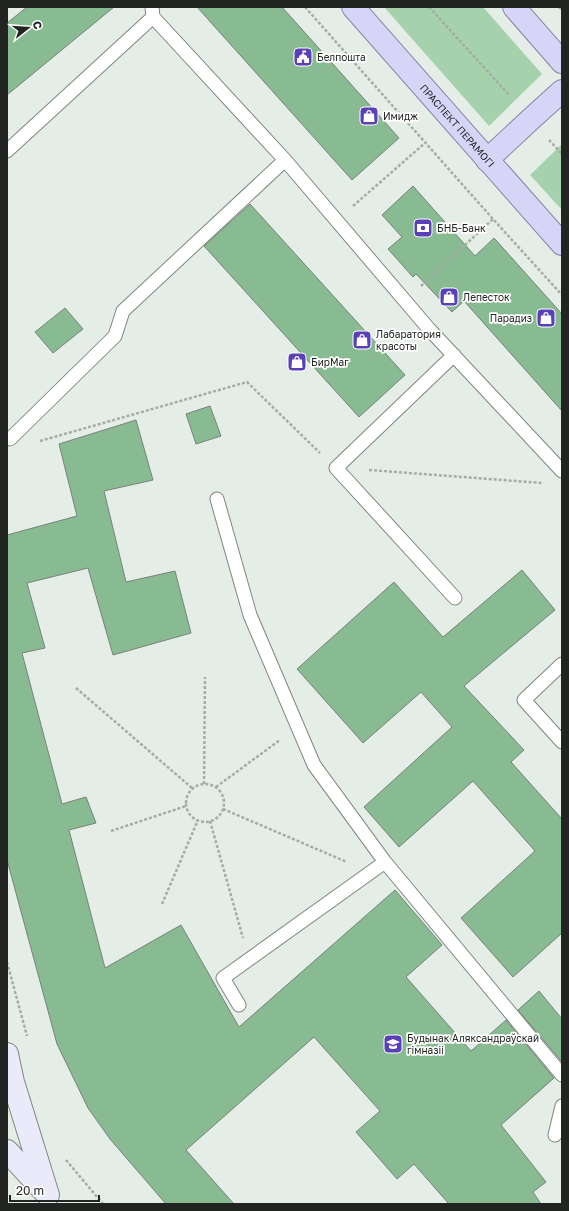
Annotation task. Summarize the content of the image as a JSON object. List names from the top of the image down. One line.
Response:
{"streets":{"main road":["ПРАСПЕКТ ПЕРАМОГІ"]},"places":{"public building":["Белпошта"],"shop":["Имидж","Лепесток","Парадиз","Лабаратория красоты","БирМаг"],"bank":["БНБ-Банк"],"school or university":["Будынак Аляксандраўскай гімназіі"]},"scale_bar":"20 m","north":"right"}
